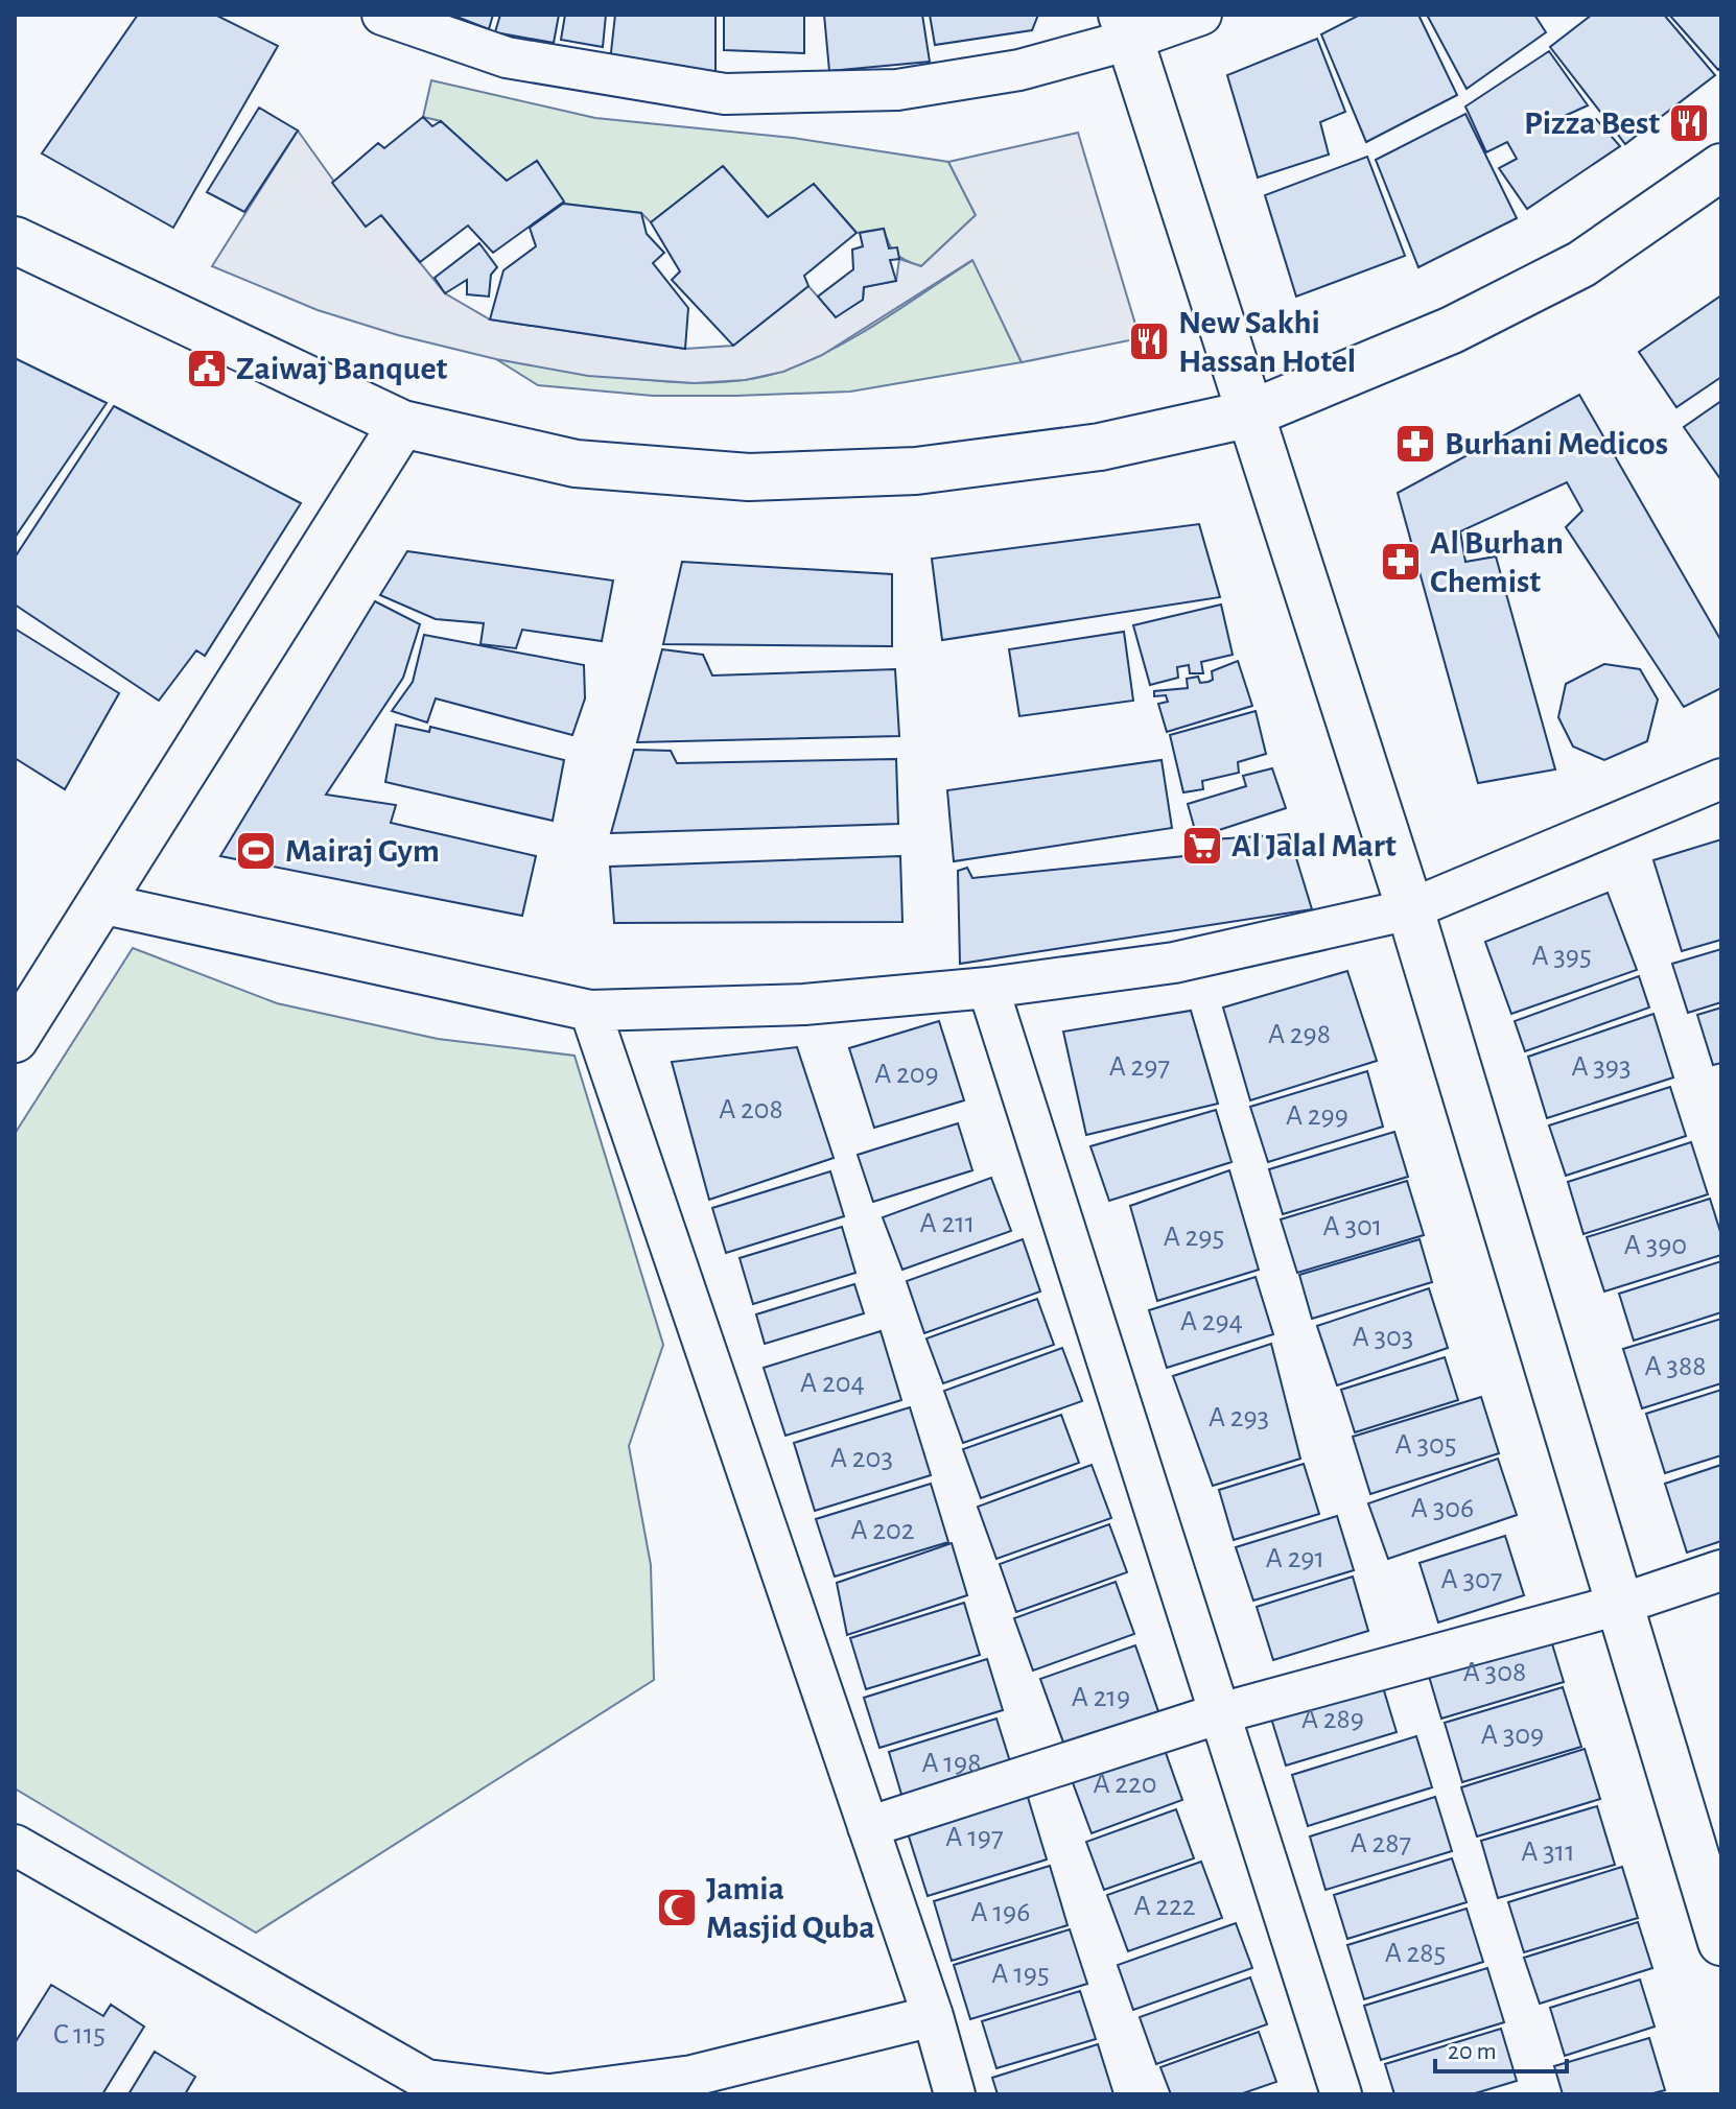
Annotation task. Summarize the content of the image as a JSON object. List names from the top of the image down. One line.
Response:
{"places":{"restaurant":["Pizza Best","New Sakhi Hassan Hotel"],"public building":["Zaiwaj Banquet"],"pharmacy":["Burhani Medicos","Al Burhan Chemist"],"supermarket":["Al Jalal Mart"],"sports":["Mairaj Gym"],"mosque":["Jamia Masjid Quba"]},"house_numbers":["A 395","A 298","A 297","A 393","A 209","A 208","A 299","A 211","A 301","A 295","A 390","A 294","A 303","A 388","A 204","A 293","A 305","A 203","A 306","A 202","A 291","A 307","A 308","A 219","A 289","A 309","A 198","A 220","A 197","A 287","A 311","A 222","A 196","A 285","A 195","C 115"],"scale_bar":"20 m"}
